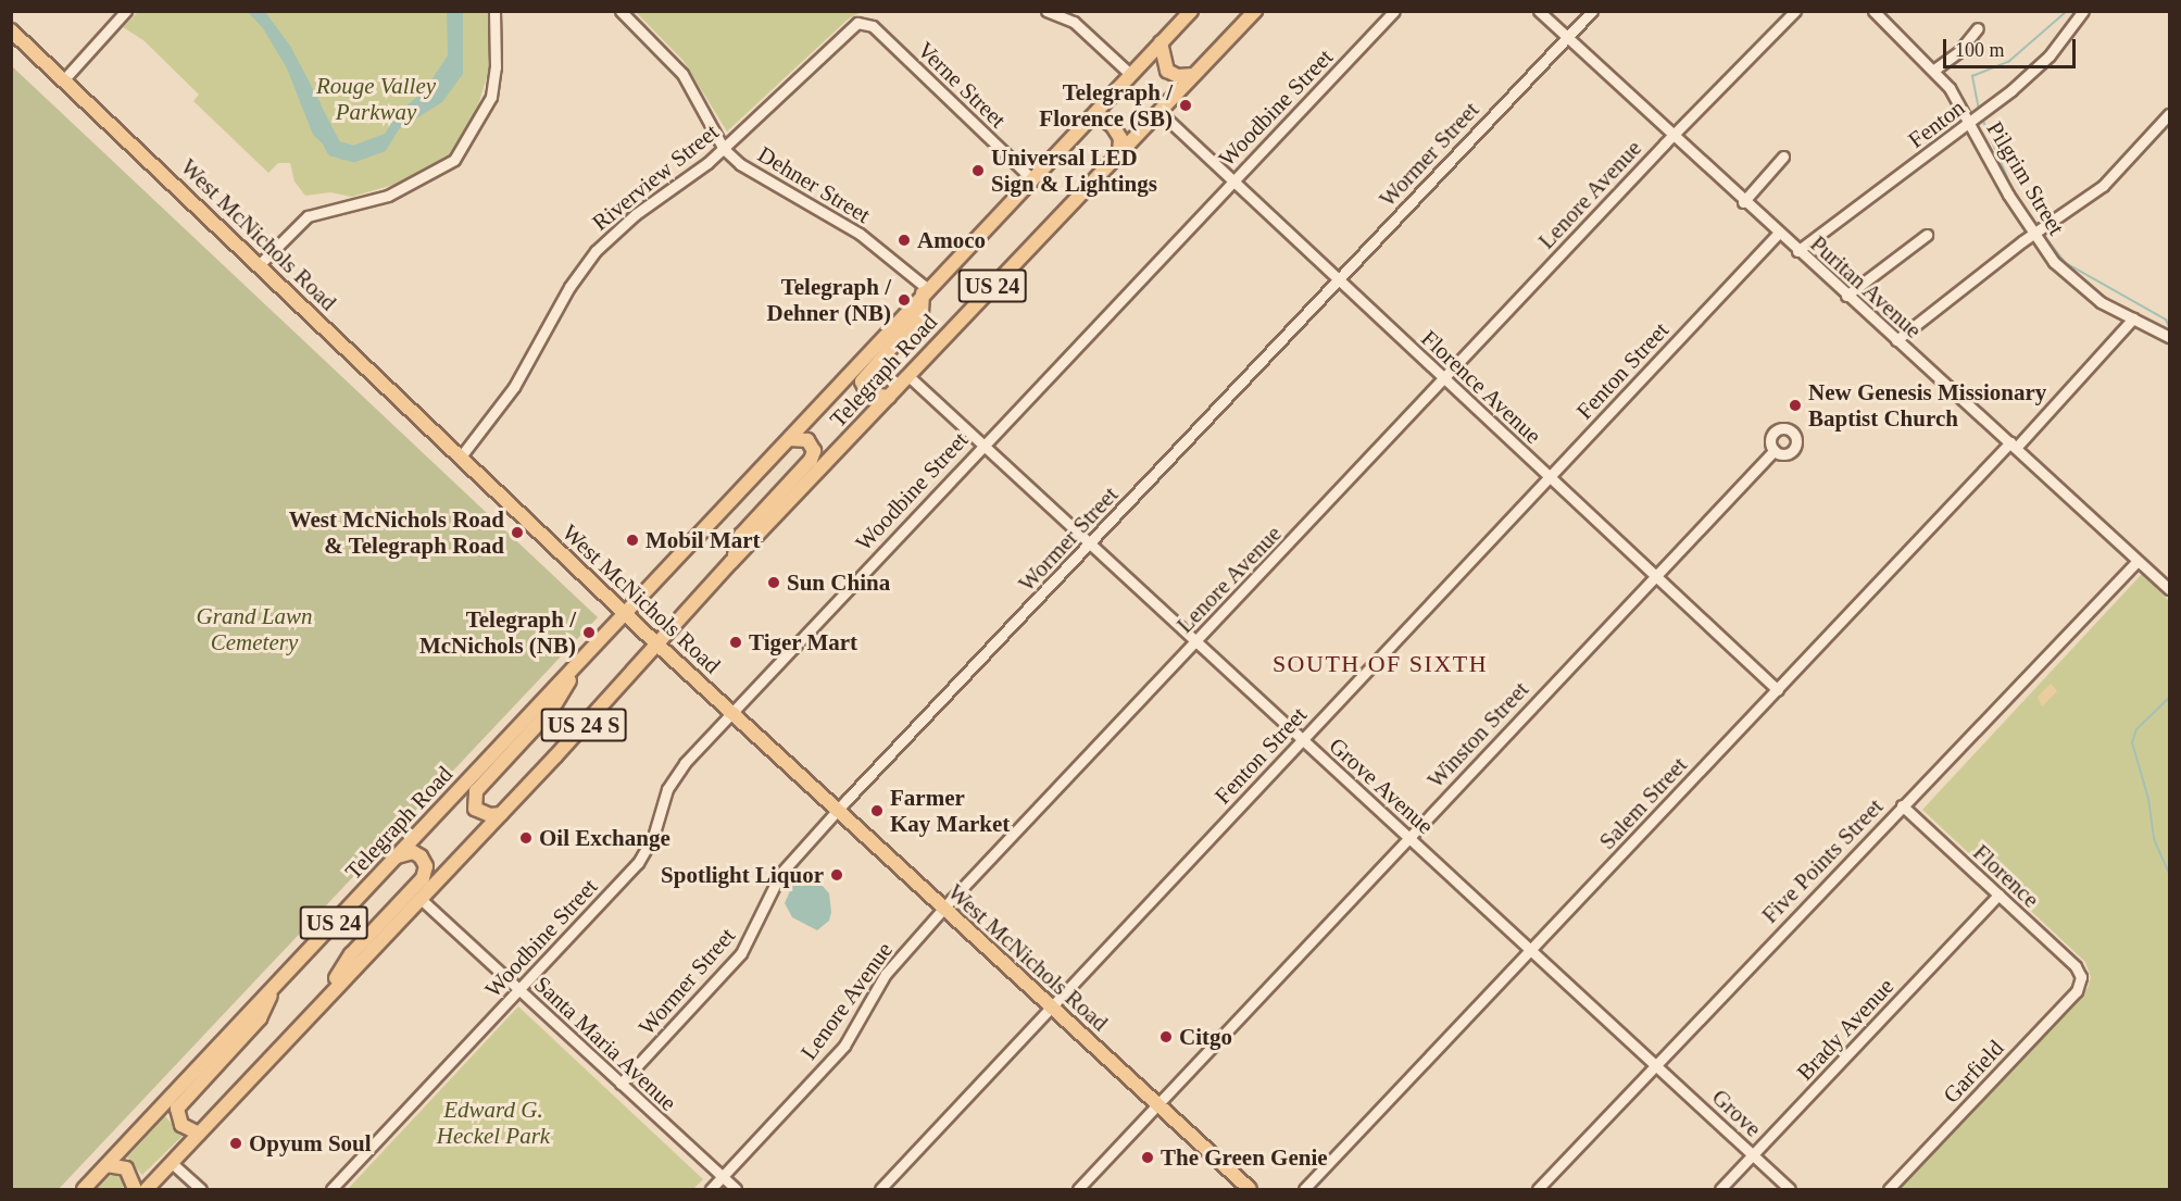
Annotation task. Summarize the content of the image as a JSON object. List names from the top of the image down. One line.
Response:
{"streets":{"main road":["West McNichols Road","US 24","Telegraph Road","US 24 S"],"street":["Verne Street","Woodbine Street","Fenton","Wormer Street","Riverview Street","Pilgrim Street","Dehner Street","Lenore Avenue","Puritan Avenue","Fenton Street","Florence Avenue","Winston Street","Grove Avenue","Salem Street","Five Points Street","Florence","Brady Avenue","Santa Maria Avenue","Garfield","Grove"]},"crossings":[["Verne Street","Riverview Street"],["Verne Street","Telegraph Road"],["Woodbine Street","West McNichols Road"],["Woodbine Street","Florence Avenue"],["Woodbine Street","Grove Avenue"],["Woodbine Street","Santa Maria Avenue"],["Fenton","Pilgrim Street"],["Fenton","Puritan Avenue"],["Wormer Street","West McNichols Road"],["Wormer Street","Puritan Avenue"],["Wormer Street","Florence Avenue"],["Wormer Street","Grove Avenue"],["Wormer Street","Santa Maria Avenue"],["Riverview Street","Dehner Street"],["Riverview Street","West McNichols Road"],["Pilgrim Street","Salem Street"],["Dehner Street","Telegraph Road"],["Lenore Avenue","West McNichols Road"],["Lenore Avenue","Puritan Avenue"],["Lenore Avenue","Florence Avenue"],["Lenore Avenue","Grove Avenue"],["Lenore Avenue","Santa Maria Avenue"],["West McNichols Road","Telegraph Road"],["West McNichols Road","Fenton Street"],["West McNichols Road","Winston Street"],["Puritan Avenue","Fenton Street"],["Puritan Avenue","Salem Street"],["Puritan Avenue","Five Points Street"],["Telegraph Road","Florence Avenue"],["Telegraph Road","Grove Avenue"],["Telegraph Road","Santa Maria Avenue"],["Fenton Street","Florence Avenue"],["Fenton Street","Grove Avenue"],["Florence Avenue","Winston Street"],["Florence Avenue","Salem Street"],["Winston Street","Grove Avenue"],["Grove Avenue","Salem Street"],["Grove Avenue","Five Points Street"],["Grove Avenue","Grove"],["Five Points Street","Florence"],["Five Points Street","Grove"],["Florence","Brady Avenue"],["Florence","Garfield"],["Brady Avenue","Grove"]],"districts":["SOUTH OF SIXTH"],"parks":["Rouge Valley Parkway","Grand Lawn Cemetery","Edward G. Heckel Park"],"places":["Telegraph / Florence (SB)","Universal LED Sign & Lightings","Amoco","Telegraph / Dehner (NB)","New Genesis Missionary Baptist Church","West McNichols Road & Telegraph Road","Mobil Mart","Sun China","Telegraph / McNichols (NB)","Tiger Mart","Farmer Kay Market","Oil Exchange","Spotlight Liquor","Citgo","Opyum Soul","The Green Genie"],"scale_bar":"100 m"}
